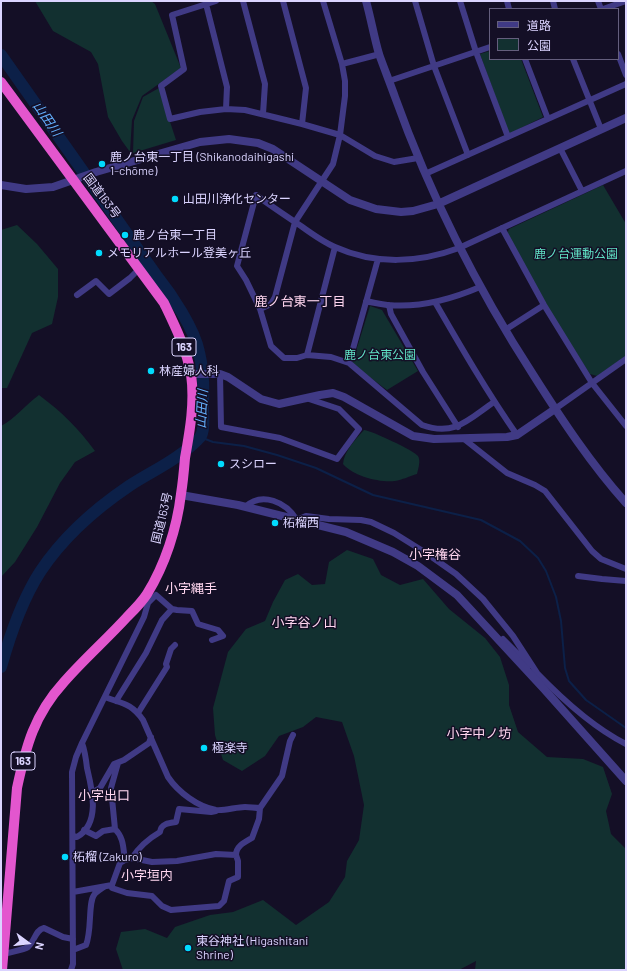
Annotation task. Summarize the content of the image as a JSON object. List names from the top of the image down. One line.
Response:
{"streets":{"highway":["国道163号","163"]},"districts":["鹿ノ台東一丁目","小字権谷","小字縄手","小字谷ノ山","小字中ノ坊","小字出口","小字垣内"],"water":["山田川"],"parks":["鹿ノ台運動公園","鹿ノ台東公園"],"places":["鹿ノ台東一丁目 (Shikanodaihigashi 1-chōme)","山田川浄化センター","鹿ノ台東一丁目","メモリアルホール登美ヶ丘","林産婦人科","スシロー","柘榴西","極楽寺","柘榴 (Zakuro)","東谷神社 (Higashitani Shrine)"],"legend":["道路","公園"],"north":"right"}
